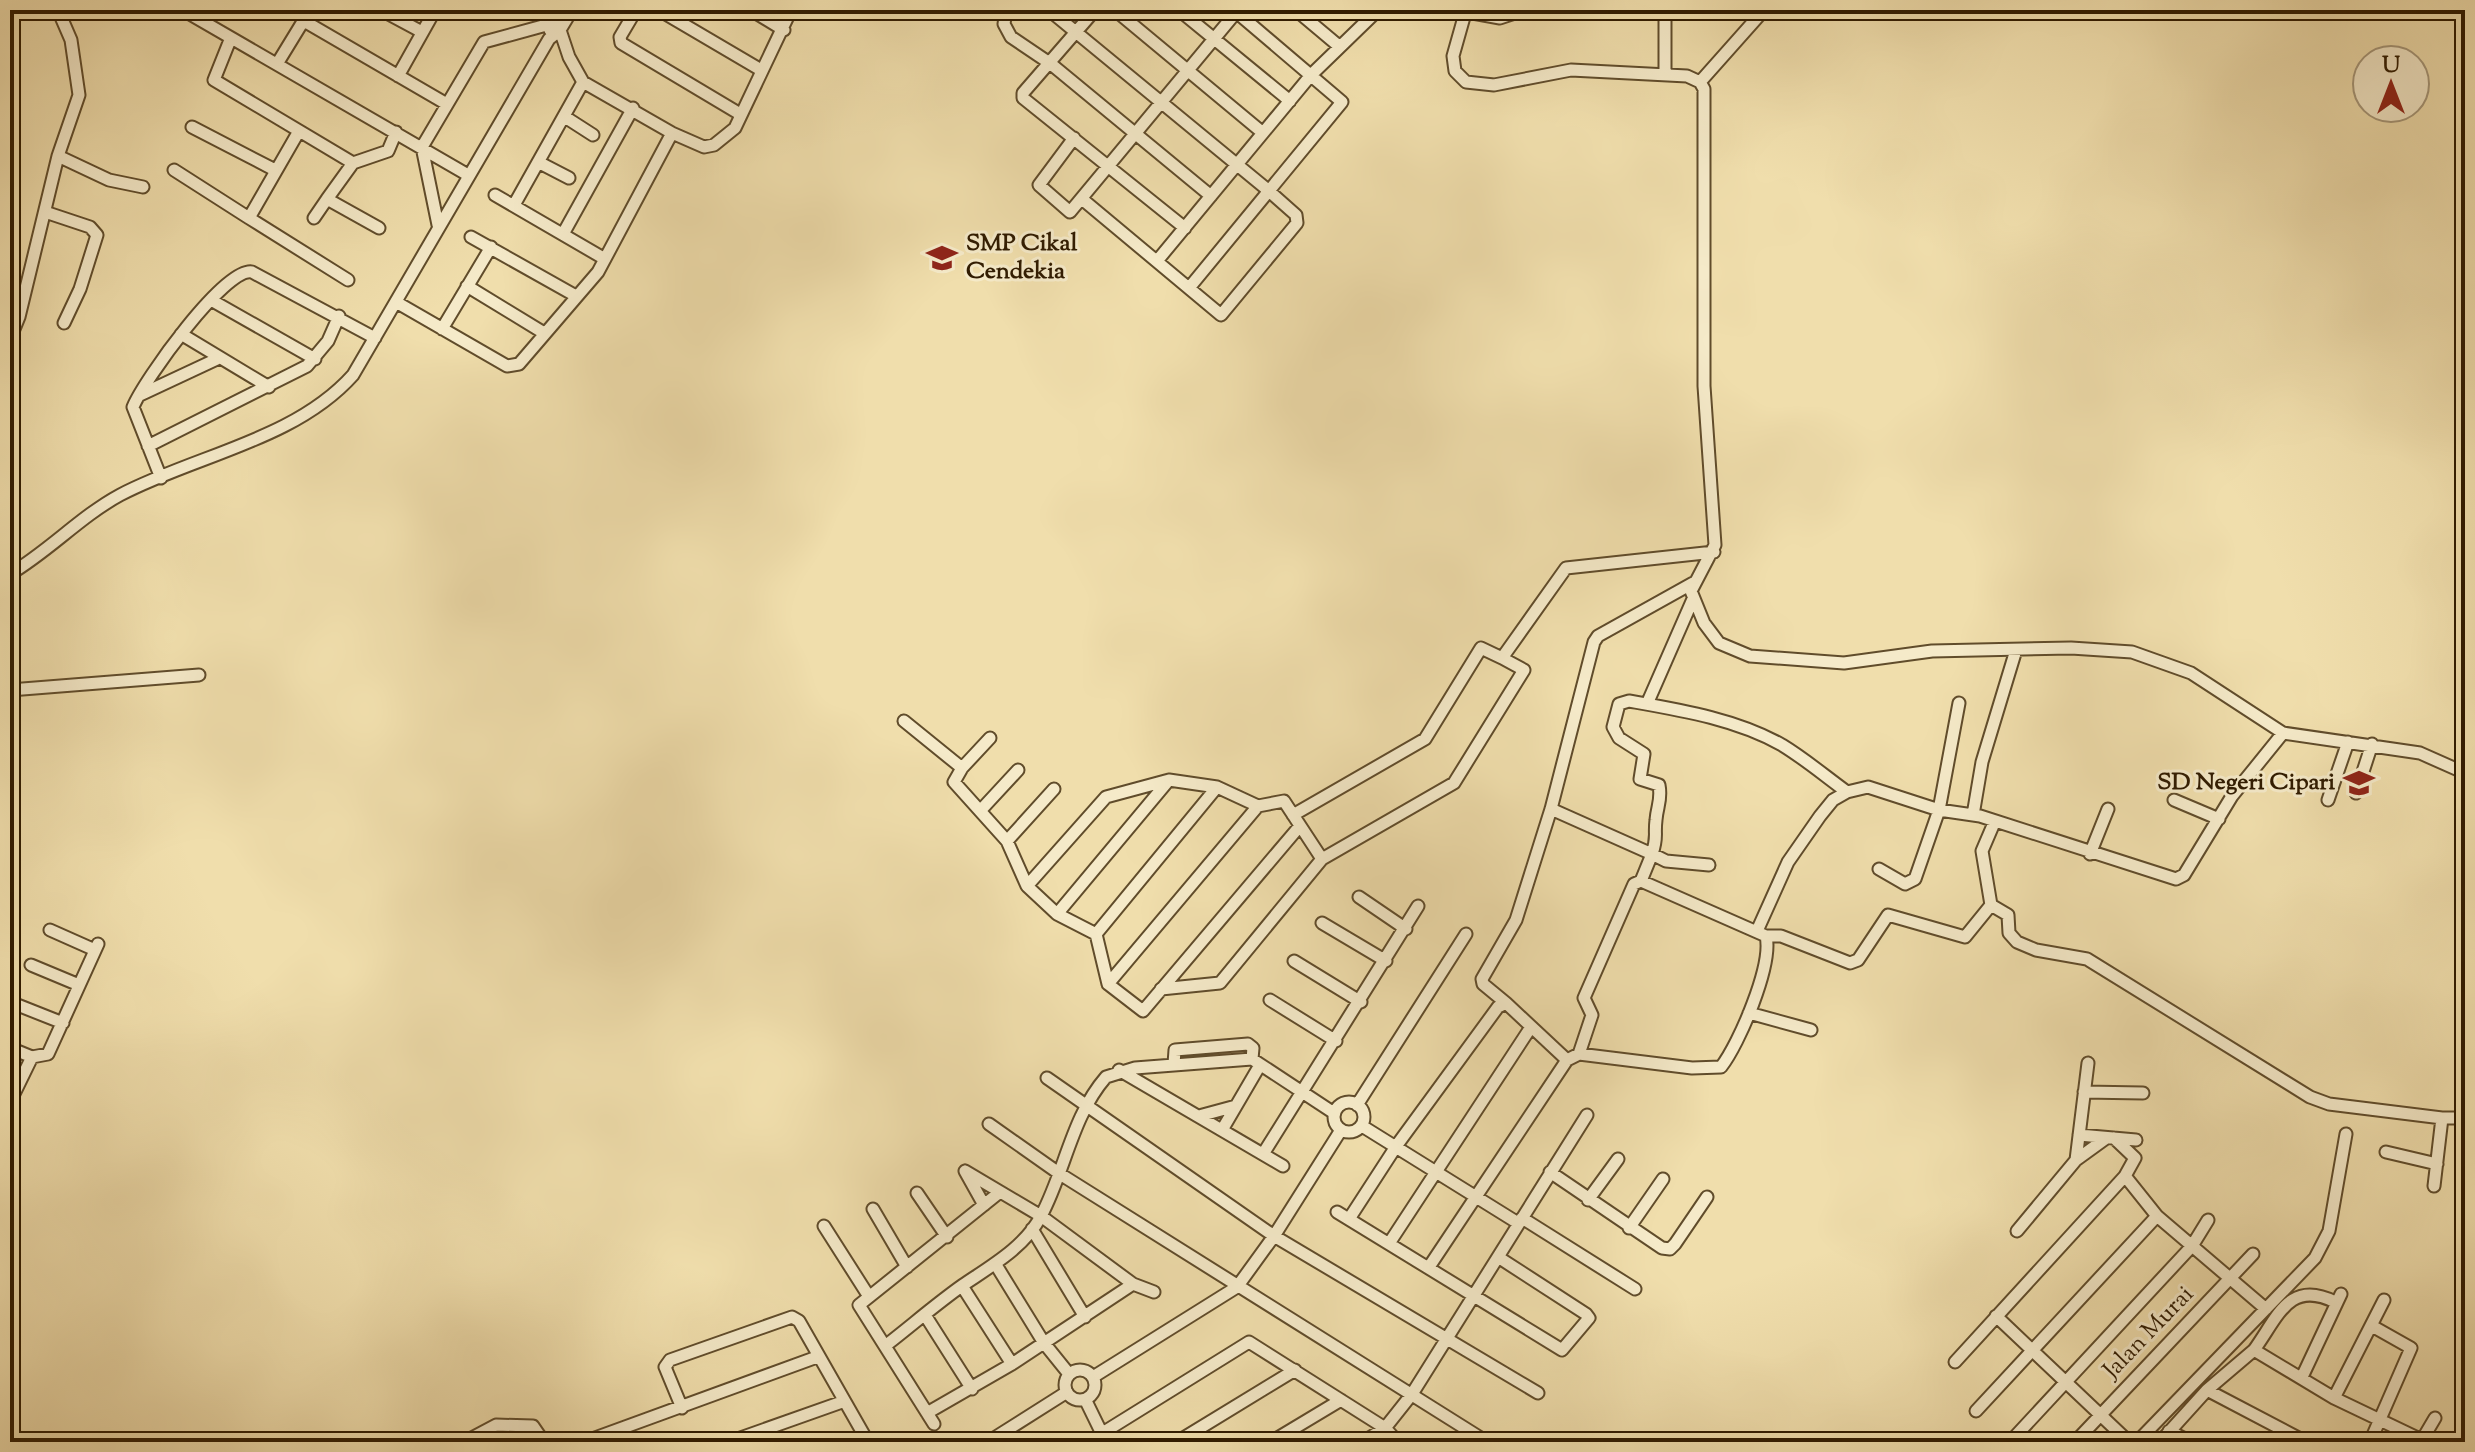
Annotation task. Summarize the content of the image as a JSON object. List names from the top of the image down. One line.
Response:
{"streets":{"street":["Jalan Murai"]},"places":{"school or university":["SMP Cikal Cendekia","SD Negeri Cipari"]},"north":"top"}
